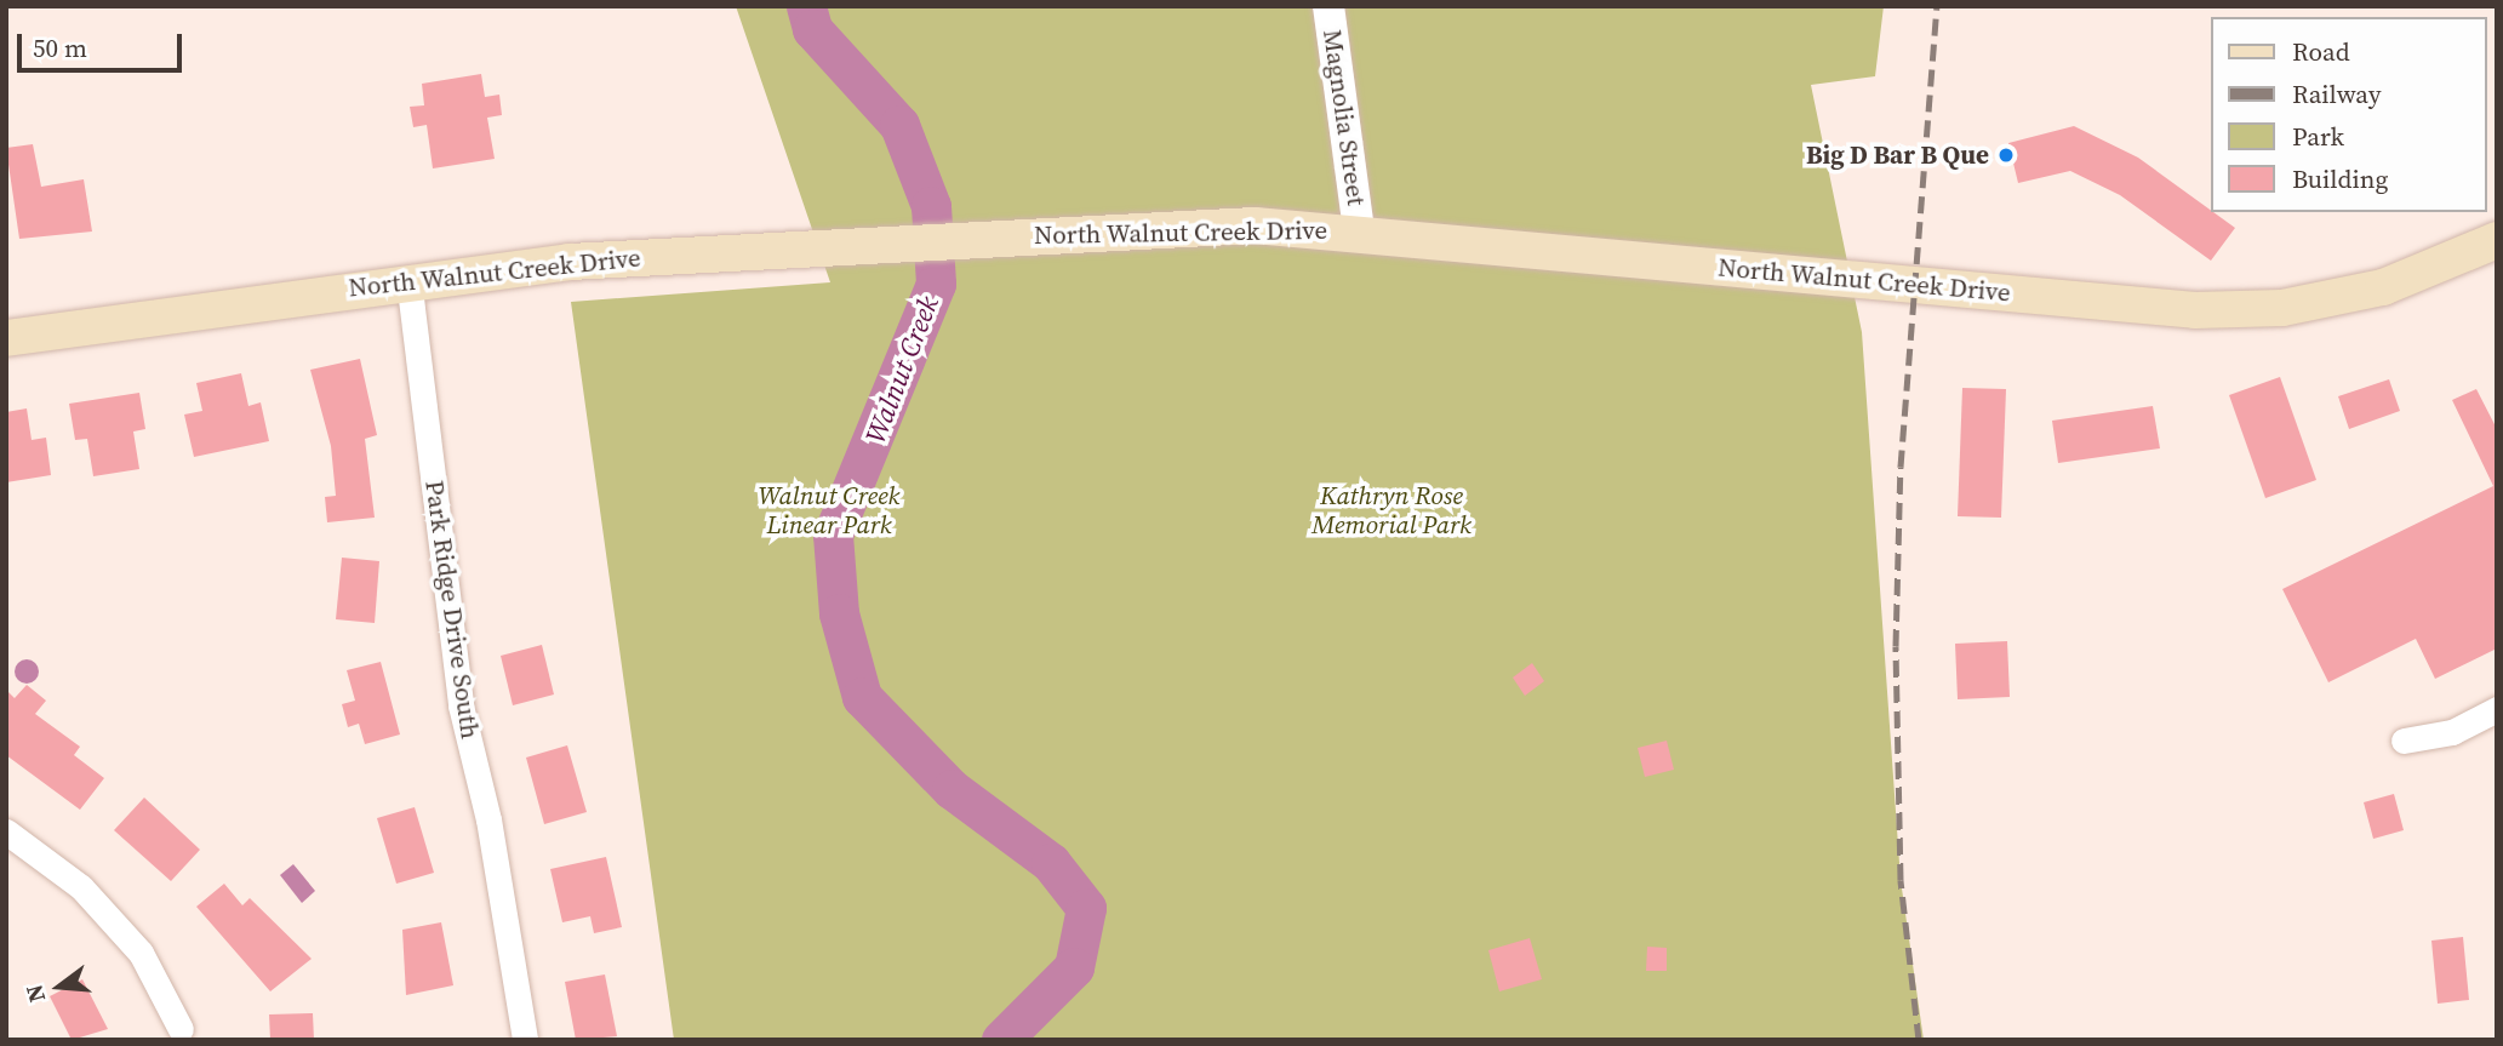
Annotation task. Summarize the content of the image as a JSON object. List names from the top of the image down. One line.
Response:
{"streets":{"main road":["North Walnut Creek Drive"],"street":["Magnolia Street","Park Ridge Drive South"]},"crossings":[["Magnolia Street","North Walnut Creek Drive"],["North Walnut Creek Drive","Park Ridge Drive South"]],"water":["Walnut Creek"],"parks":["Walnut Creek Linear Park","Kathryn Rose Memorial Park"],"places":["Big D Bar B Que"],"legend":["Road","Railway","Park","Building"],"scale_bar":"50 m","north":"left"}
